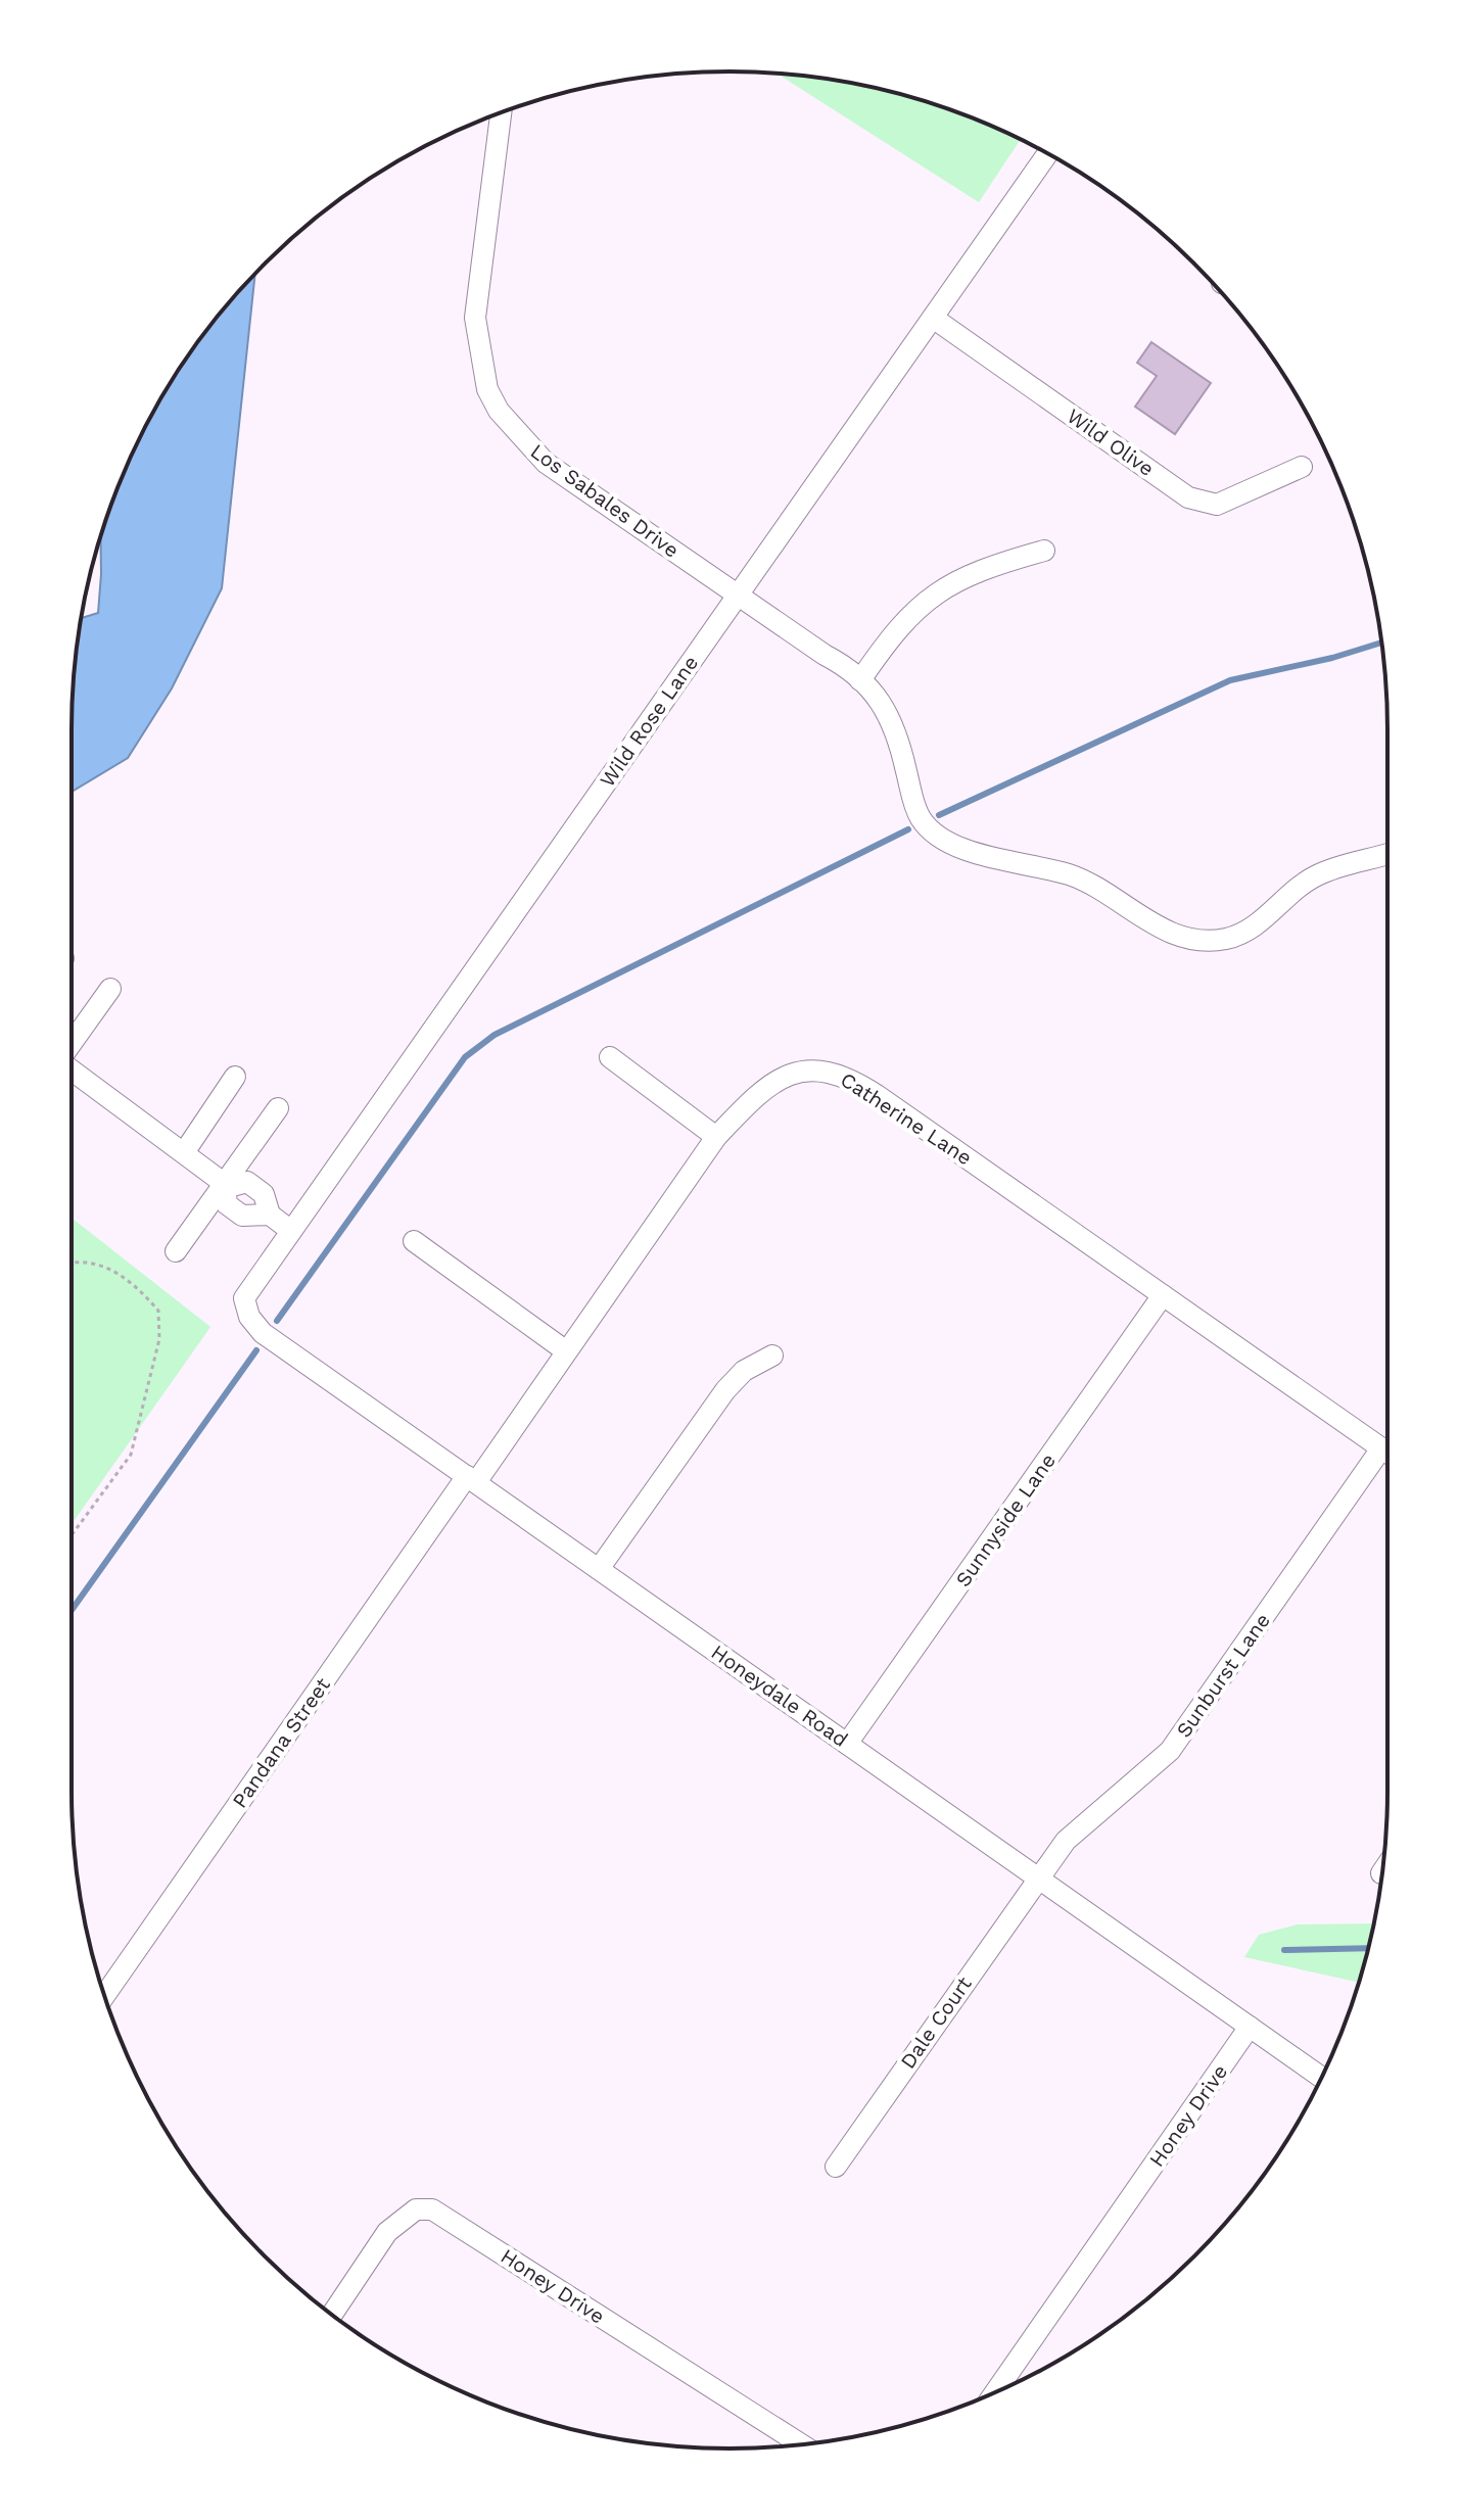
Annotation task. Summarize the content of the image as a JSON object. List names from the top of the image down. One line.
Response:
{"streets":{"street":["Wild Olive","Los Sabales Drive","Wild Rose Lane","Catherine Lane","Sunnyside Lane","Sunburst Lane","Honeydale Road","Pandana Street","Dale Court","Honey Drive"]},"crossings":[["Wild Olive","Wild Rose Lane"],["Los Sabales Drive","Wild Rose Lane"],["Wild Rose Lane","Honeydale Road"],["Catherine Lane","Sunnyside Lane"],["Catherine Lane","Sunburst Lane"],["Catherine Lane","Honeydale Road"],["Catherine Lane","Pandana Street"],["Sunnyside Lane","Honeydale Road"],["Sunburst Lane","Honeydale Road"],["Sunburst Lane","Dale Court"],["Honeydale Road","Pandana Street"],["Honeydale Road","Dale Court"],["Honeydale Road","Honey Drive"]]}
